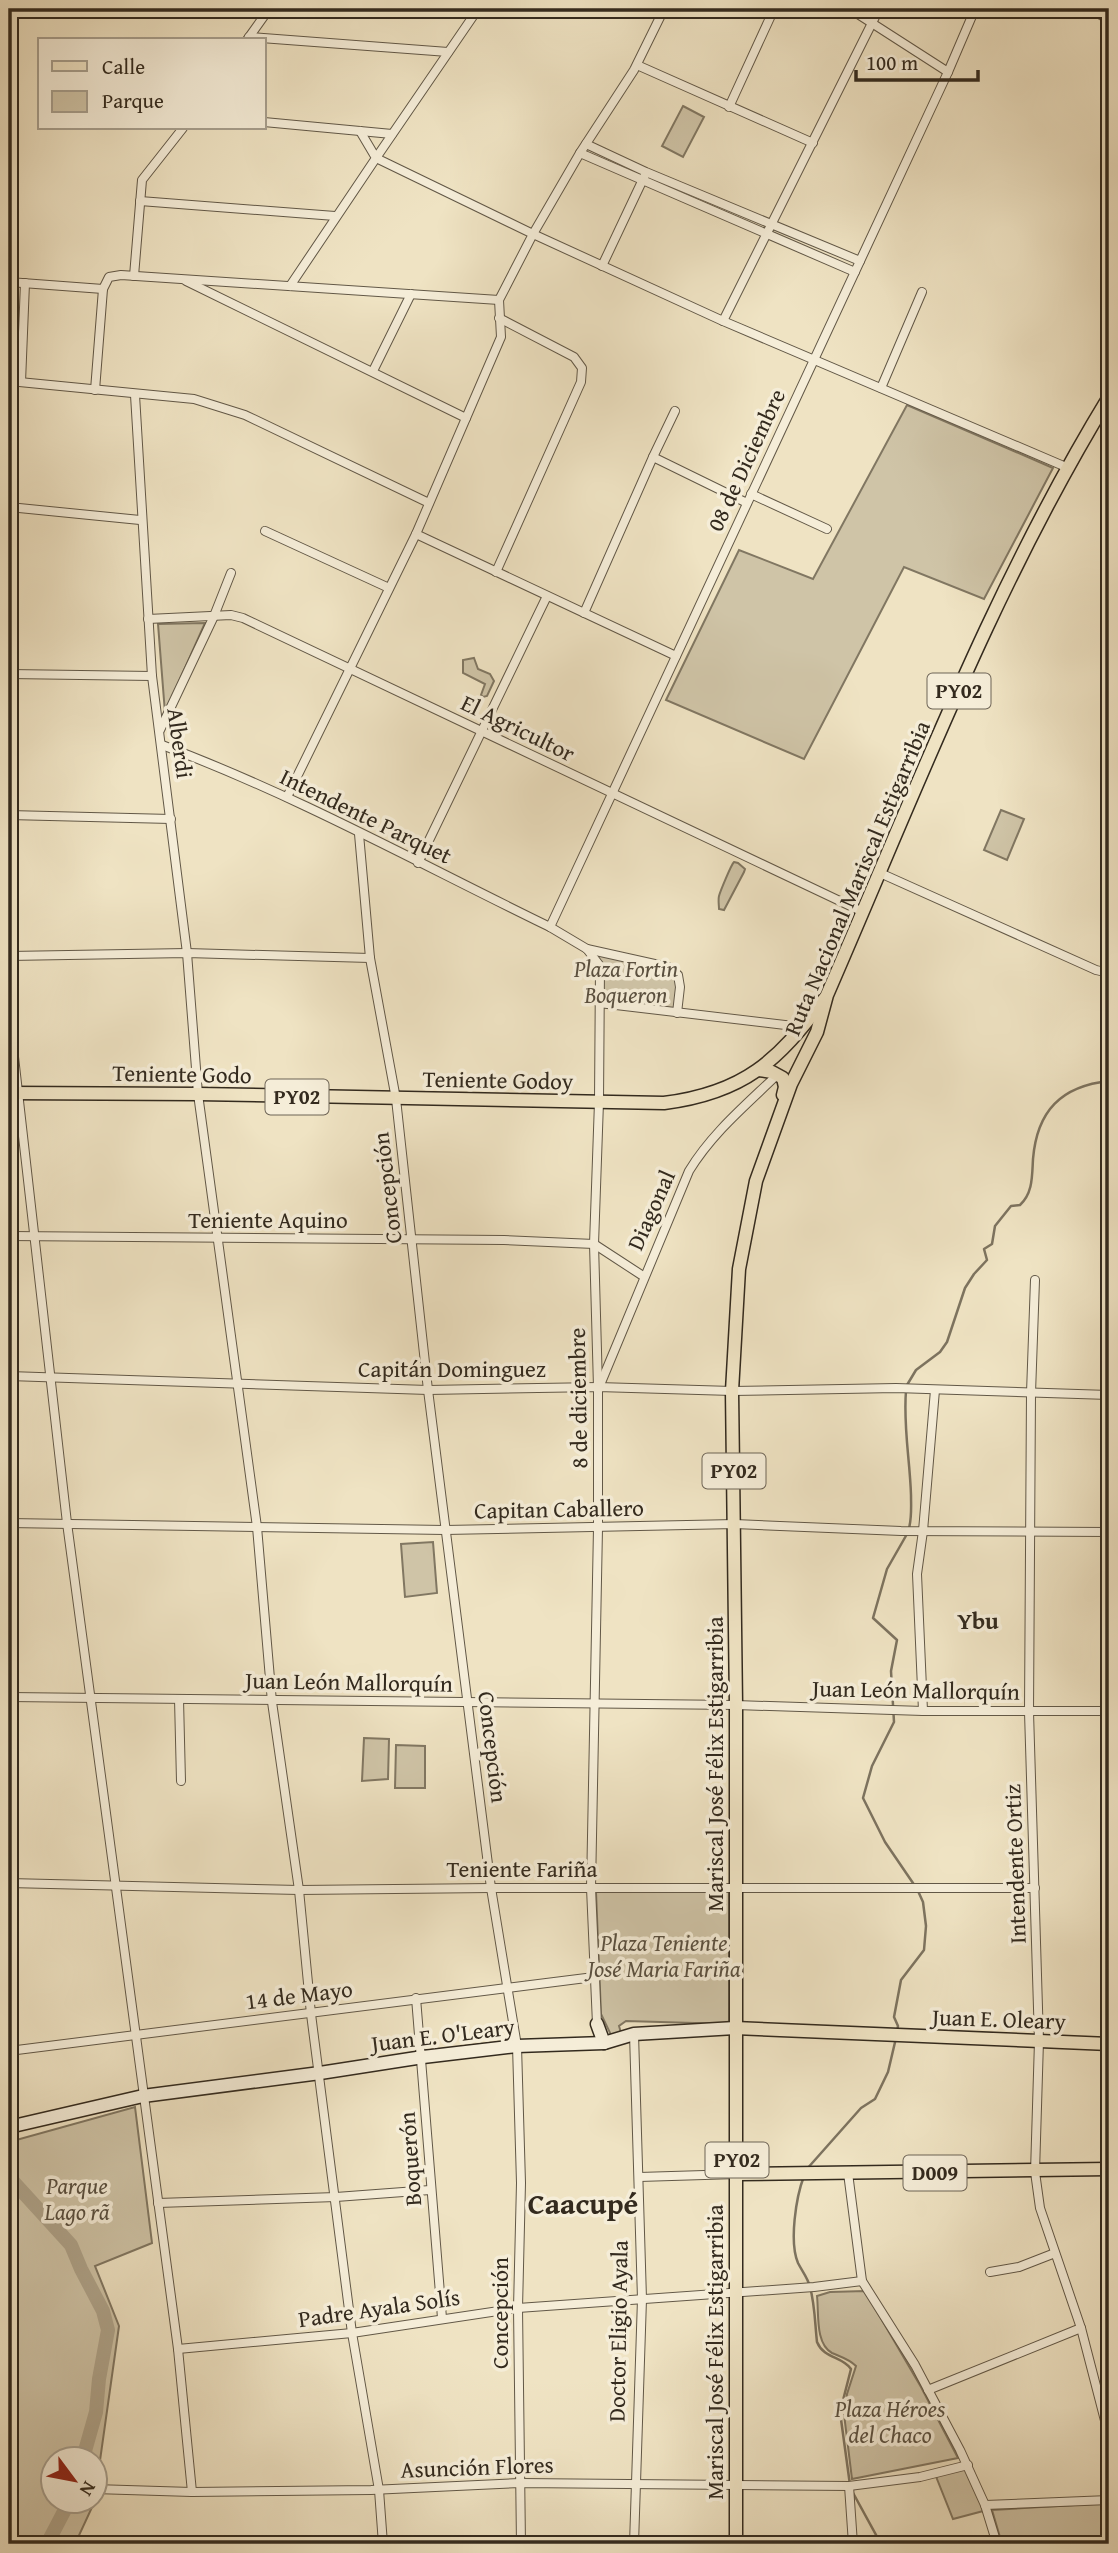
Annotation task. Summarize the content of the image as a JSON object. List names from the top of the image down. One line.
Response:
{"streets":{"main road":["PY02","Ruta Nacional Mariscal Estigarribia","Teniente Godo","Teniente Godoy","Mariscal José Félix Estigarribia","Juan E. Oleary","Juan E. O'Leary","D009"],"street":["08 de Diciembre","El Agricultor","Alberdi","Intendente Parquet","Concepción","Diagonal","Teniente Aquino","Capitán Dominguez","8 de diciembre","Capitan Caballero","Juan León Mallorquín","Intendente Ortiz","Teniente Fariña","14 de Mayo","Boquerón","Padre Ayala Solís","Doctor Eligio Ayala","Asunción Flores"]},"crossings":[["08 de Diciembre","El Agricultor"],["08 de Diciembre","Intendente Parquet"],["PY02","Ruta Nacional Mariscal Estigarribia"],["PY02","Teniente Godoy"],["PY02","8 de diciembre"],["El Agricultor","Alberdi"],["El Agricultor","Ruta Nacional Mariscal Estigarribia"],["Alberdi","Intendente Parquet"],["Alberdi","Teniente Godo"],["Alberdi","Teniente Aquino"],["Alberdi","Capitán Dominguez"],["Alberdi","Capitan Caballero"],["Alberdi","Juan León Mallorquín"],["Alberdi","Teniente Fariña"],["Alberdi","14 de Mayo"],["Alberdi","Juan E. O'Leary"],["Alberdi","Padre Ayala Solís"],["Alberdi","Asunción Flores"],["Intendente Parquet","Concepción"],["Ruta Nacional Mariscal Estigarribia","Mariscal José Félix Estigarribia"],["Teniente Godo","Teniente Godoy"],["Teniente Godo","Concepción"],["Teniente Godoy","Concepción"],["Teniente Godoy","8 de diciembre"],["Concepción","Teniente Aquino"],["Concepción","Capitán Dominguez"],["Concepción","Capitan Caballero"],["Concepción","Juan León Mallorquín"],["Concepción","Teniente Fariña"],["Concepción","14 de Mayo"],["Concepción","Juan E. O'Leary"],["Concepción","Padre Ayala Solís"],["Concepción","Asunción Flores"],["Diagonal","Capitán Dominguez"],["Diagonal","8 de diciembre"],["Teniente Aquino","8 de diciembre"],["Capitán Dominguez","8 de diciembre"],["Capitán Dominguez","Mariscal José Félix Estigarribia"],["8 de diciembre","Capitan Caballero"],["8 de diciembre","Juan León Mallorquín"],["8 de diciembre","Teniente Fariña"],["8 de diciembre","14 de Mayo"],["Capitan Caballero","Mariscal José Félix Estigarribia"],["Capitan Caballero","Intendente Ortiz"],["Juan León Mallorquín","Mariscal José Félix Estigarribia"],["Juan León Mallorquín","Intendente Ortiz"],["Mariscal José Félix Estigarribia","Teniente Fariña"],["Mariscal José Félix Estigarribia","Juan E. O'Leary"],["Mariscal José Félix Estigarribia","D009"],["Mariscal José Félix Estigarribia","Padre Ayala Solís"],["Mariscal José Félix Estigarribia","Asunción Flores"],["Intendente Ortiz","Teniente Fariña"],["Intendente Ortiz","Juan E. Oleary"],["Intendente Ortiz","D009"],["14 de Mayo","Boquerón"],["Juan E. Oleary","Juan E. O'Leary"],["Juan E. O'Leary","Boquerón"],["Juan E. O'Leary","Doctor Eligio Ayala"],["Boquerón","Padre Ayala Solís"],["Padre Ayala Solís","Doctor Eligio Ayala"],["Doctor Eligio Ayala","Asunción Flores"]],"districts":["Ybu","Caacupé"],"parks":["Plaza Fortin Boqueron","Plaza Teniente José Maria Fariña","Parque Lago rã","Plaza Héroes del Chaco"],"legend":["Calle","Parque"],"scale_bar":"100 m","north":"bottom right"}
